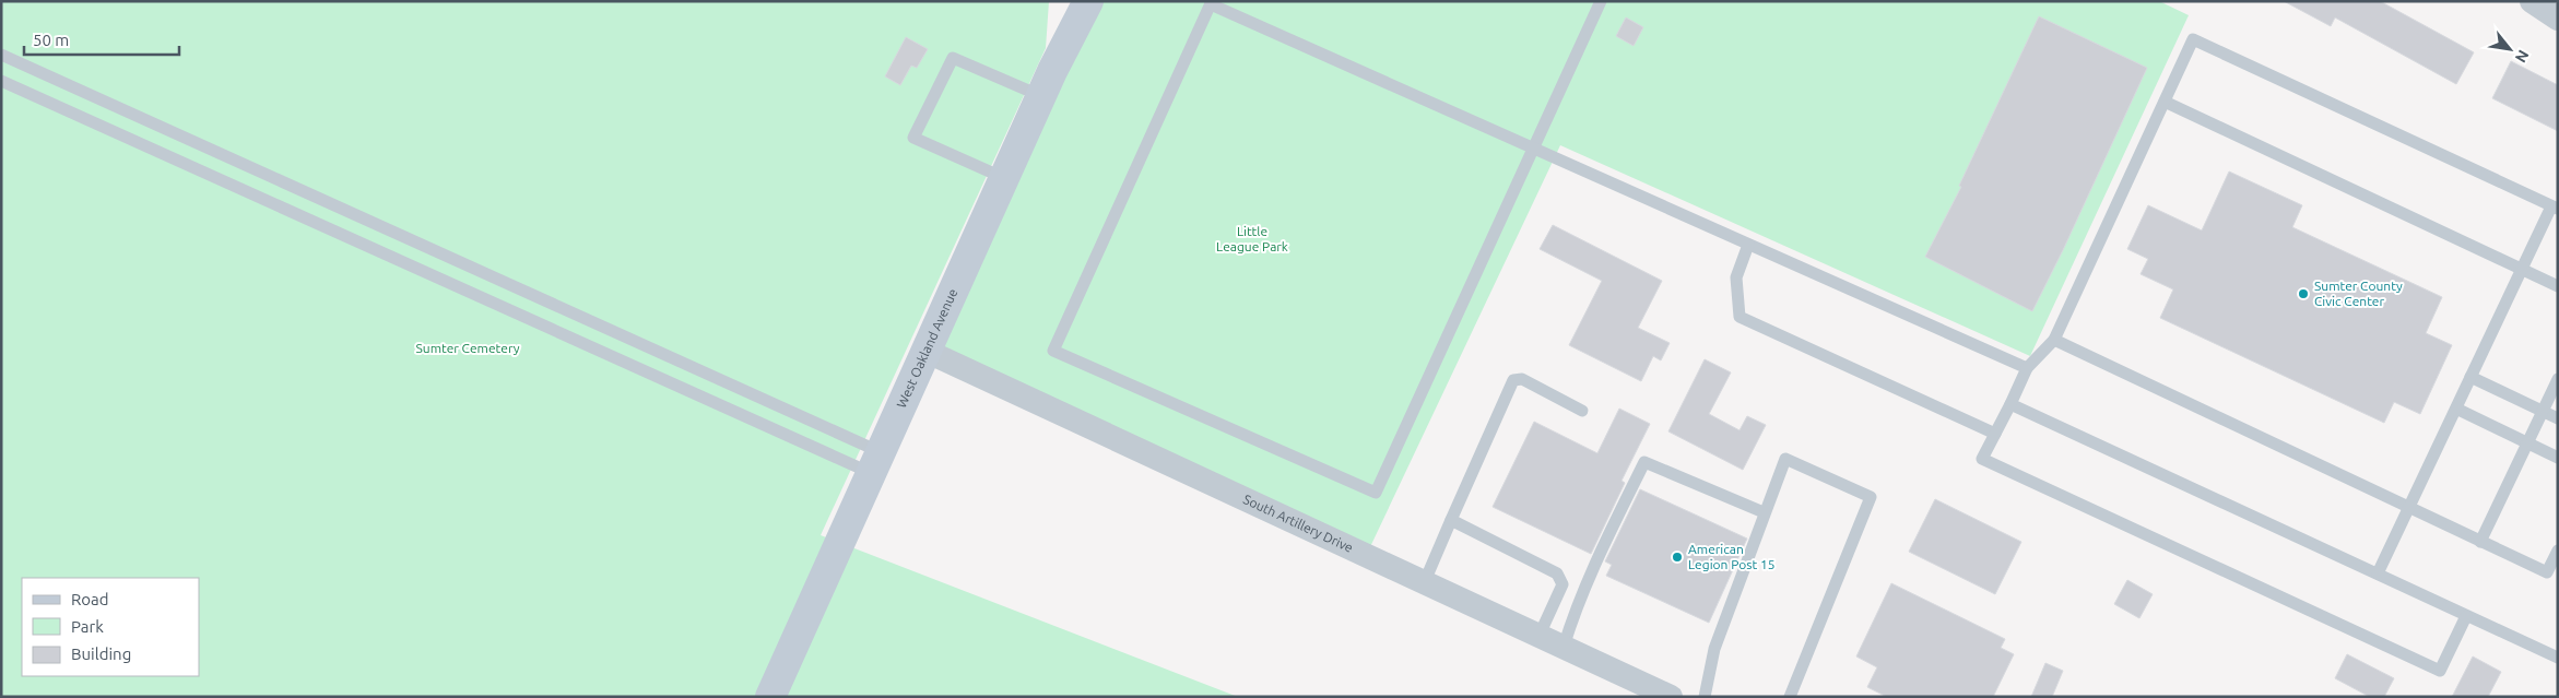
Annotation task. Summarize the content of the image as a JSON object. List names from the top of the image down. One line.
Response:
{"streets":{"street":["West Oakland Avenue","South Artillery Drive"]},"crossings":[["West Oakland Avenue","South Artillery Drive"]],"parks":["Little League Park","Sumter Cemetery"],"places":["Sumter County Civic Center","American Legion Post 15"],"legend":["Road","Park","Building"],"scale_bar":"50 m","north":"bottom right"}
